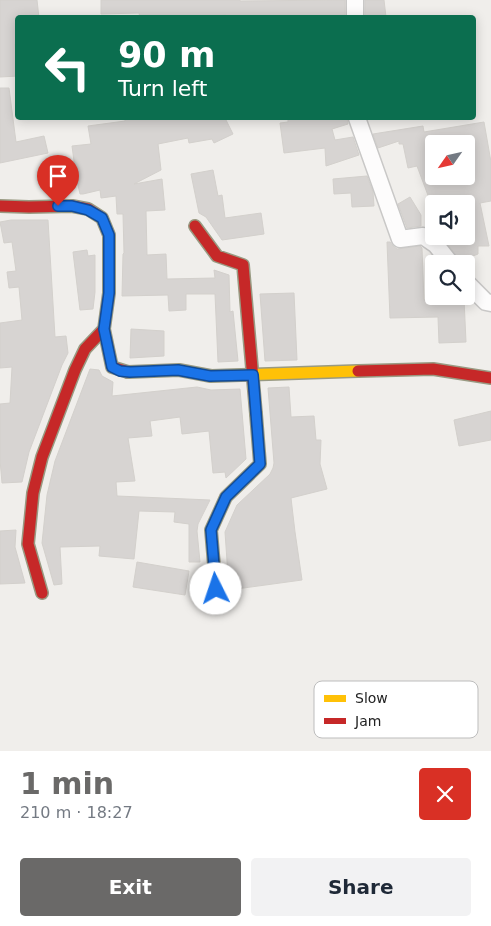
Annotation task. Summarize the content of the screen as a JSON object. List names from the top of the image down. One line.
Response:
{"legend":["Slow","Jam"],"north":"bottom left","page":{"turn":["90 m","Turn left"],"heading":["1 min","210 m · 18:27"],"buttons":["Exit","Share"]}}
